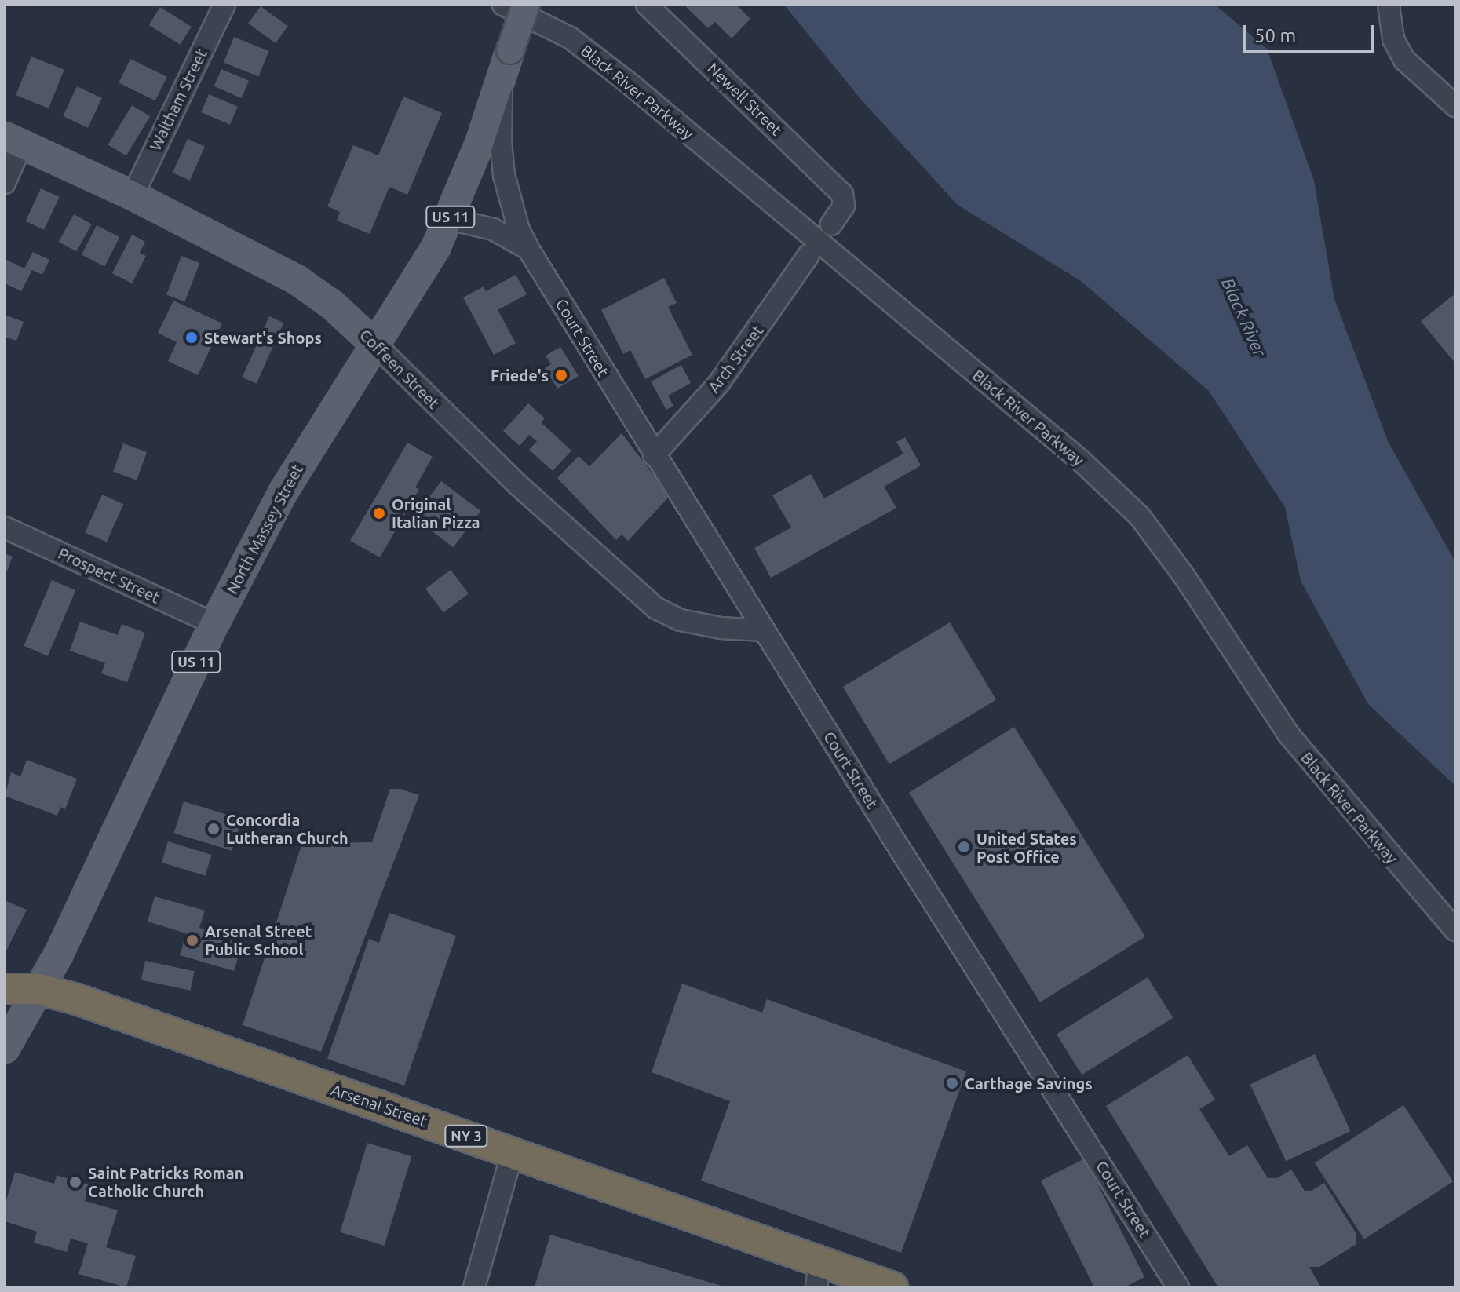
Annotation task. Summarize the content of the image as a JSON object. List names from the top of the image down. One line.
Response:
{"streets":{"highway":["Arsenal Street","NY 3"],"main road":["US 11","Coffeen Street","North Massey Street"],"street":["Black River Parkway","Newell Street","Waltham Street","Court Street","Arch Street","Prospect Street"]},"crossings":[["Waltham Street","Coffeen Street"],["US 11","Court Street"],["US 11","North Massey Street"],["US 11","Arsenal Street"],["Court Street","Arch Street"],["Court Street","Coffeen Street"],["Court Street","North Massey Street"],["Coffeen Street","North Massey Street"],["North Massey Street","Prospect Street"],["North Massey Street","Arsenal Street"]],"water":["Black River"],"places":["Stewart's Shops","Friede's","Original Italian Pizza","Concordia Lutheran Church","United States Post Office","Arsenal Street Public School","Carthage Savings","Saint Patricks Roman Catholic Church"],"scale_bar":"50 m"}
